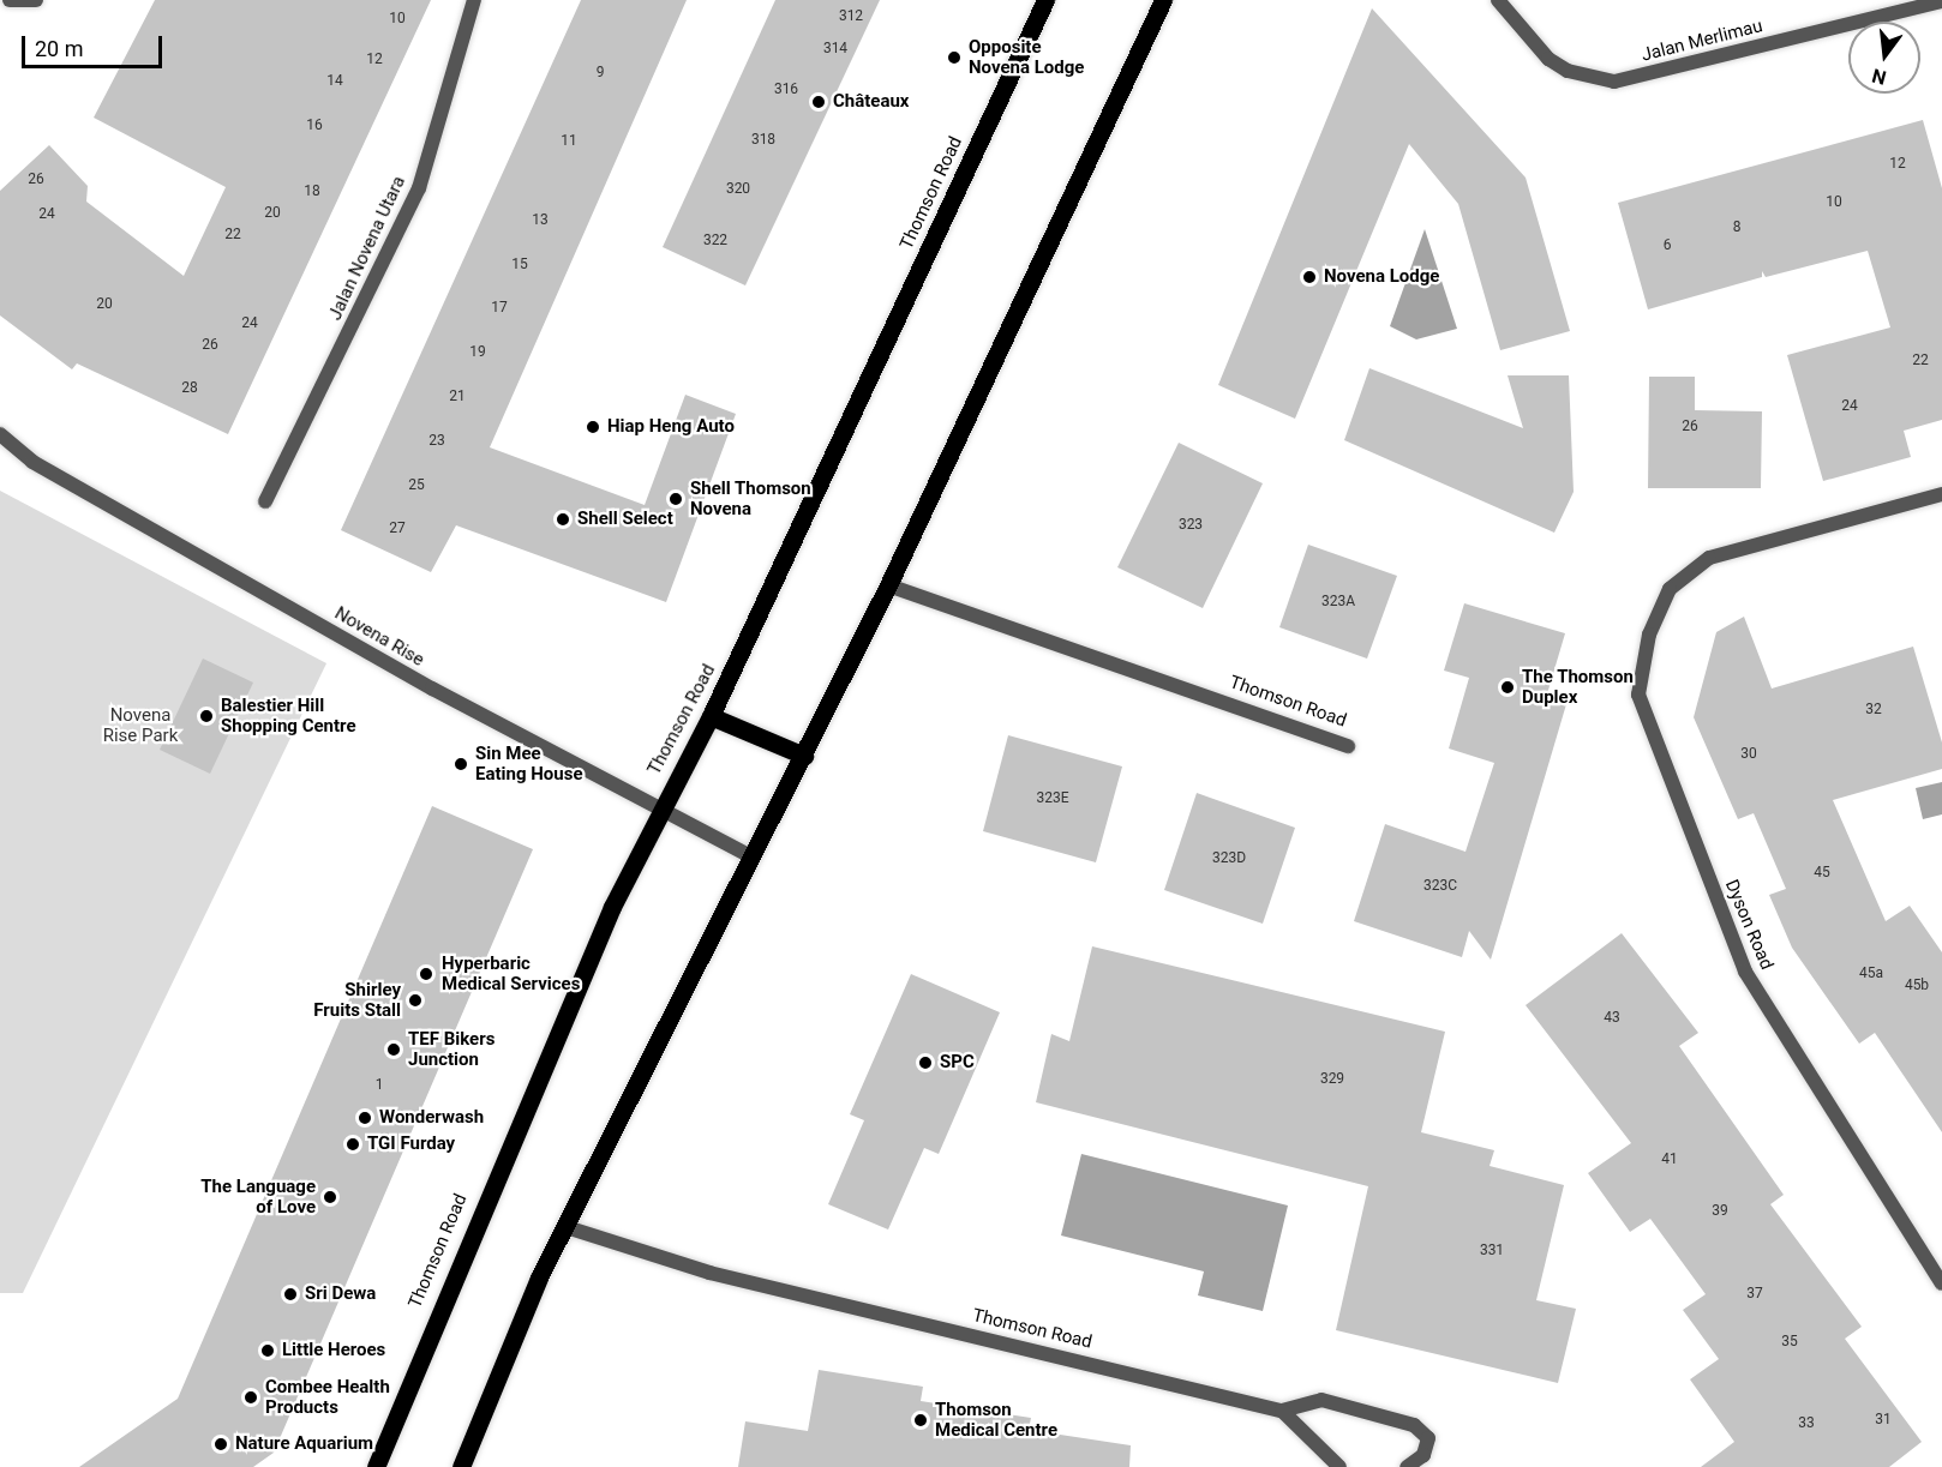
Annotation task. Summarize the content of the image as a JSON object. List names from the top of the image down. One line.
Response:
{"streets":{"main road":["Thomson Road"],"street":["Jalan Merlimau","Jalan Novena Utara","Novena Rise","Dyson Road"]},"crossings":[["Thomson Road","Novena Rise"]],"parks":["Novena Rise Park"],"places":["Opposite Novena Lodge","Châteaux","Novena Lodge","Hiap Heng Auto","Shell Thomson Novena","Shell Select","The Thomson Duplex","Balestier Hill Shopping Centre","Sin Mee Eating House","Hyperbaric Medical Services","Shirley Fruits Stall","TEF Bikers Junction","SPC","Wonderwash","TGI Furday","The Language of Love","Sri Dewa","Little Heroes","Combee Health Products","Thomson Medical Centre","Nature Aquarium"],"house_numbers":["312","10","314","12","9","14","316","16","318","11","12","26","320","18","10","20","24","13","8","22","322","6","15","20","17","24","26","19","22","28","21","24","26","23","25","323","27","323A","32","30","323E","323D","45","323C","45a","45b","43","329","1","41","39","331","37","35","31","33"],"scale_bar":"20 m","north":"bottom"}
